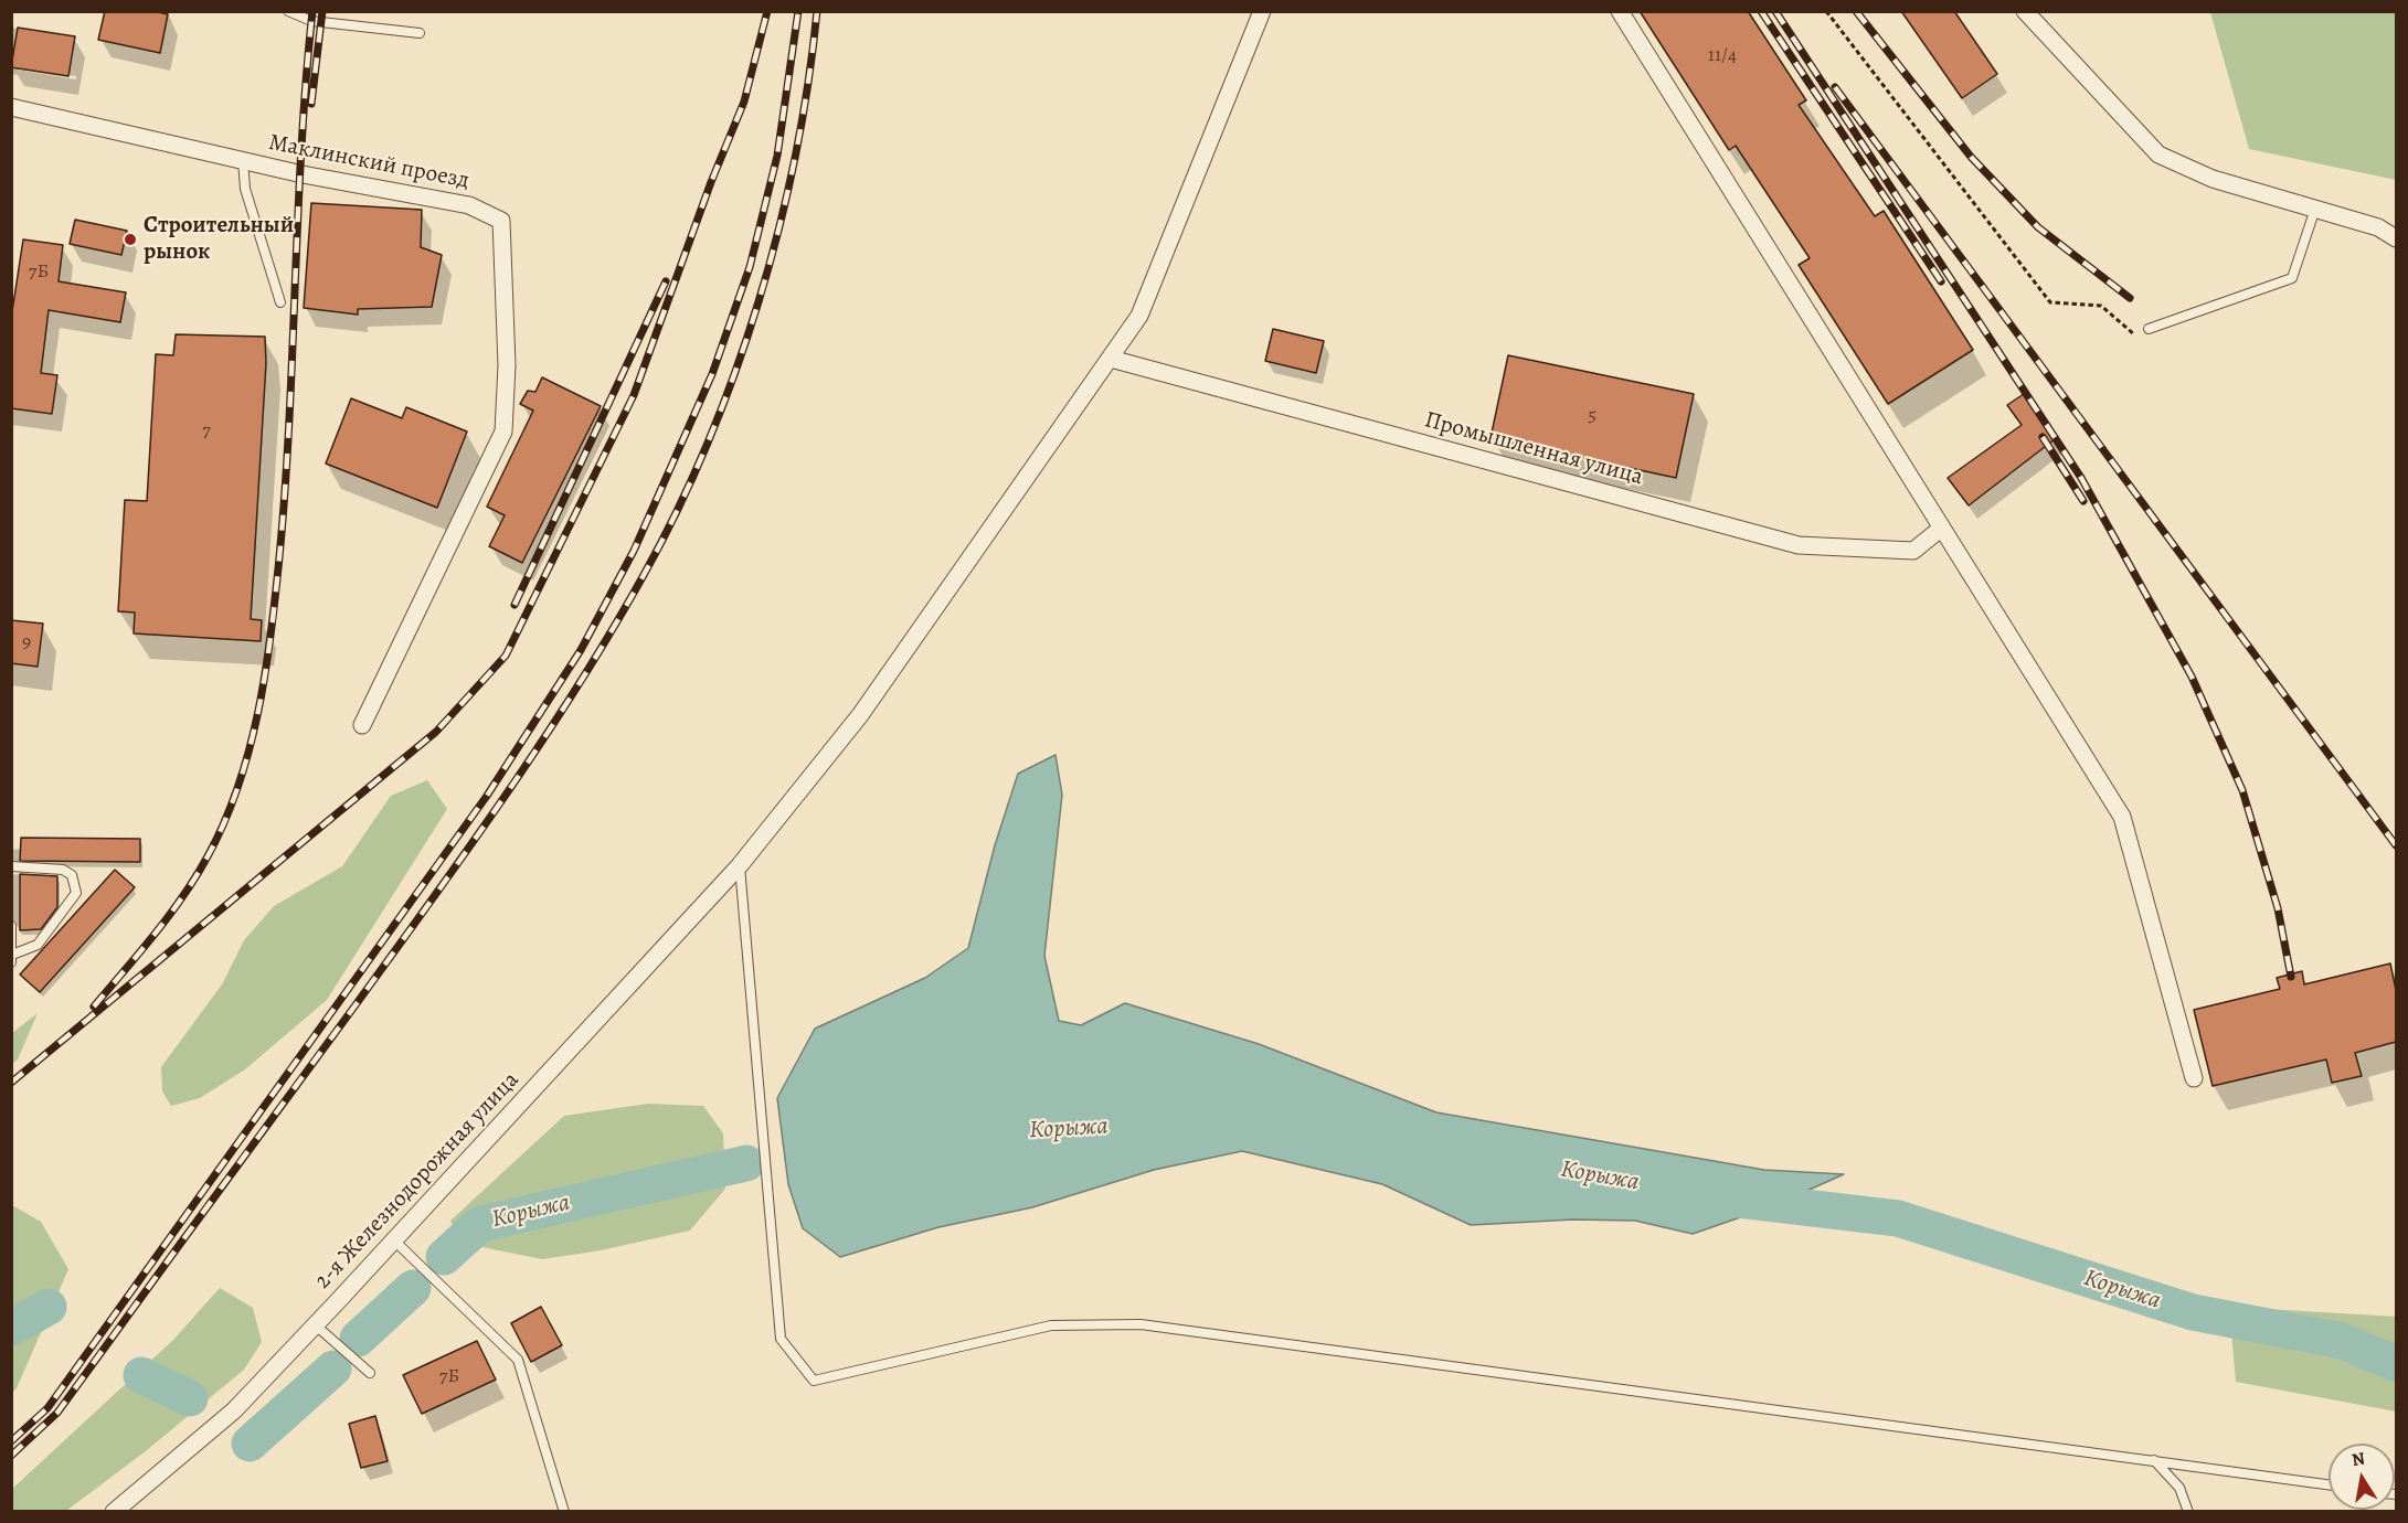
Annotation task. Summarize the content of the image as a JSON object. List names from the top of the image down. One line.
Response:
{"streets":{"street":["Маклинский проезд","Промышленная улица","2-я Железнодорожная улица"]},"crossings":[["Промышленная улица","2-я Железнодорожная улица"]],"water":["Корыжа"],"places":["Строительный рынок"],"house_numbers":["11/4","7Б","5","7","9","7Б"],"north":"top"}
